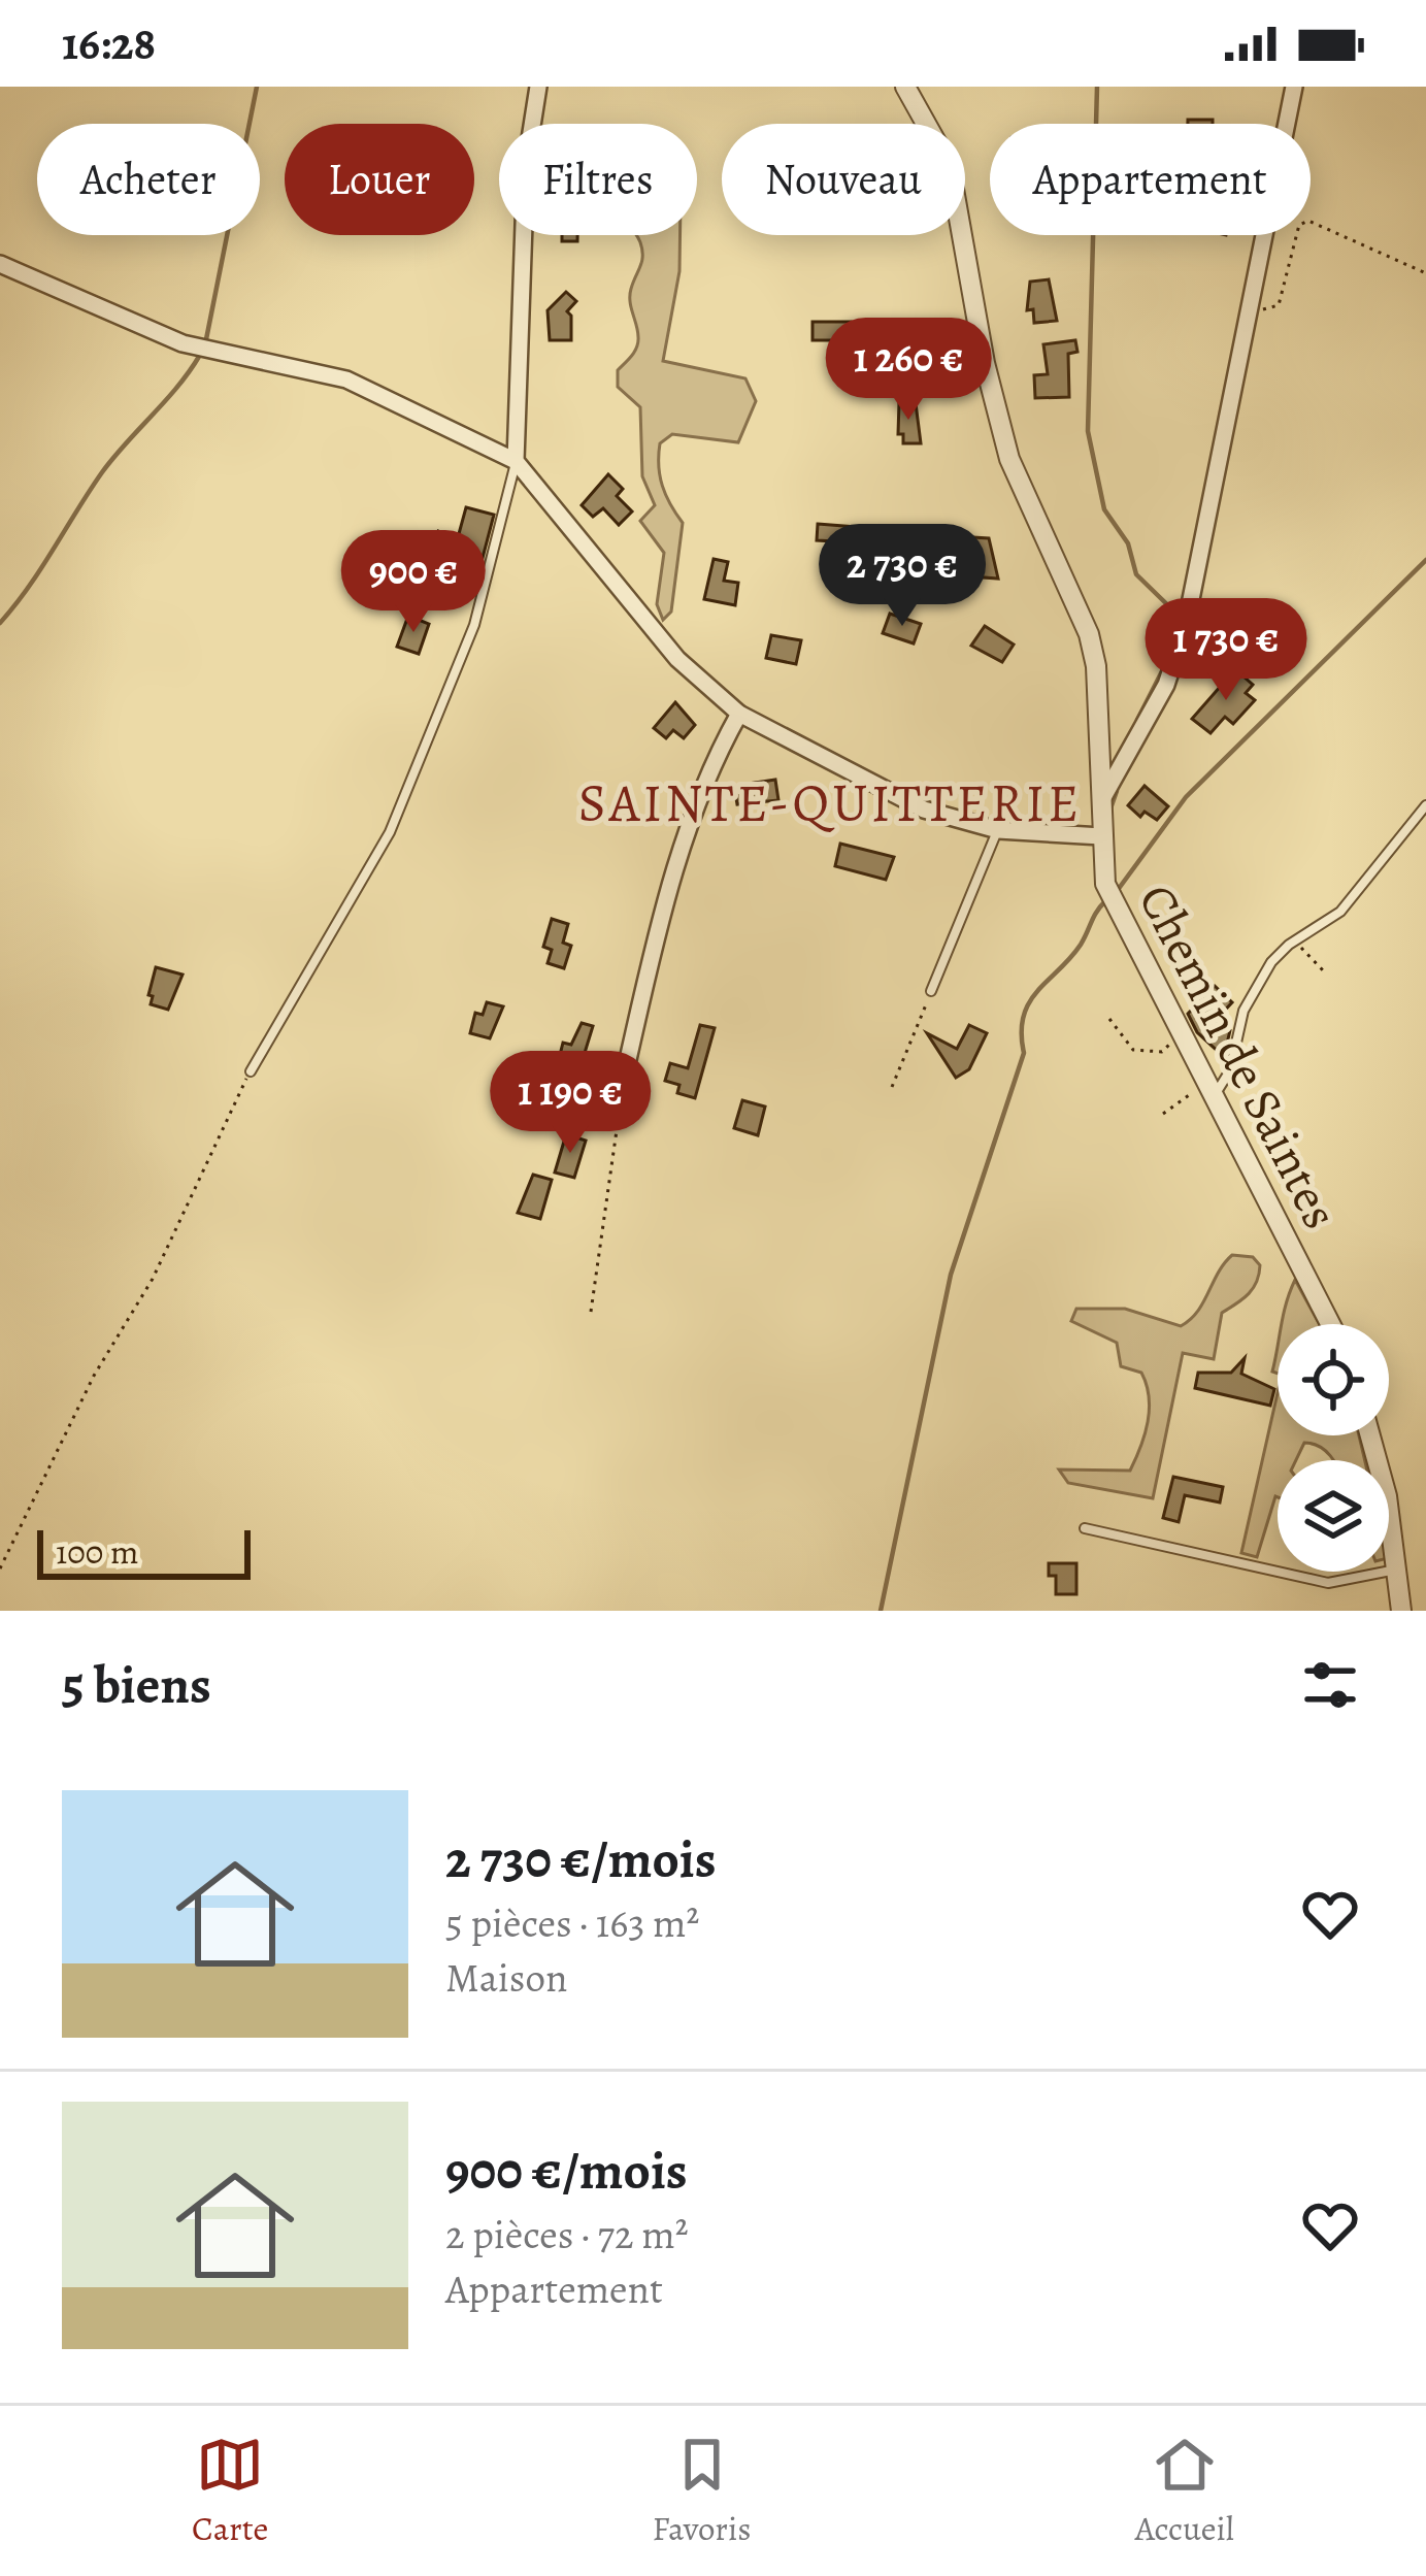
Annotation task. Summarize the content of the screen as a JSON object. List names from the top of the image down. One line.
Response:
{"streets":{"street":["Chemin de Saintes"]},"districts":["SAINTE-QUITTERIE"],"scale_bar":"100 m","page":{"status":"16:28","chip":["Acheter","Louer","Filtres","Nouveau","Appartement"],"price":["1 260 €","2 730 €","900 €","1 730 €","1 190 €"],"scale":"100 m","heading":"5 biens","list":[{"name":"2 730 €/mois","note":"5 pièces · 163 m² · Maison"},{"name":"900 €/mois","note":"2 pièces · 72 m² · Appartement"}],"tabs":["Carte","Favoris","Accueil"]}}
